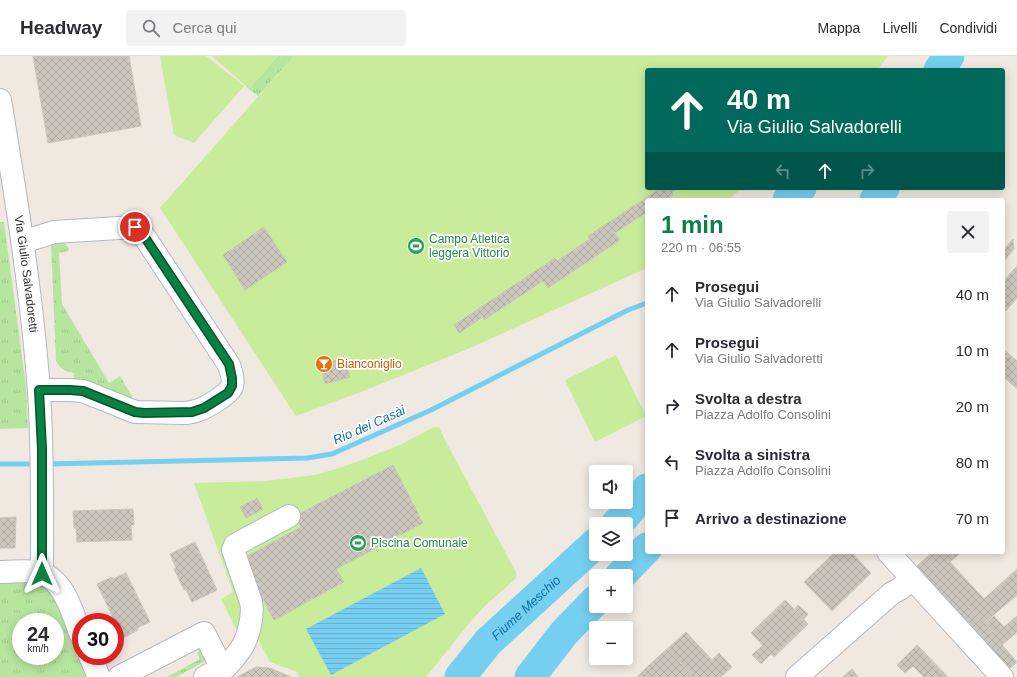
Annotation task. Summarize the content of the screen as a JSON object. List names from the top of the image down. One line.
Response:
{"streets":{"street":["Via Giulio Salvadoretti"]},"water":["Rio dei Casài","Fiume Meschio"],"places":{"sports":["Campo Atletica leggera Vittorio","Piscina Comunale"],"bar":["Bianconiglio"]},"page":{"header":"Headway","search":"Cerca qui","nav":["Mappa","Livelli","Condividi"],"turn":["40 m","Via Giulio Salvadorelli"],"heading":["1 min","220 m · 06:55"],"list":[{"name":"Prosegui","note":"Via Giulio Salvadorelli","value":"40 m"},{"name":"Prosegui","note":"Via Giulio Salvadoretti","value":"10 m"},{"name":"Svolta a destra","note":"Piazza Adolfo Consolini","value":"20 m"},{"name":"Svolta a sinistra","note":"Piazza Adolfo Consolini","value":"80 m"},{"name":"Arrivo a destinazione","value":"70 m"}],"map_buttons":["+","−"],"speed":"24 km/h","limit":"30"}}
